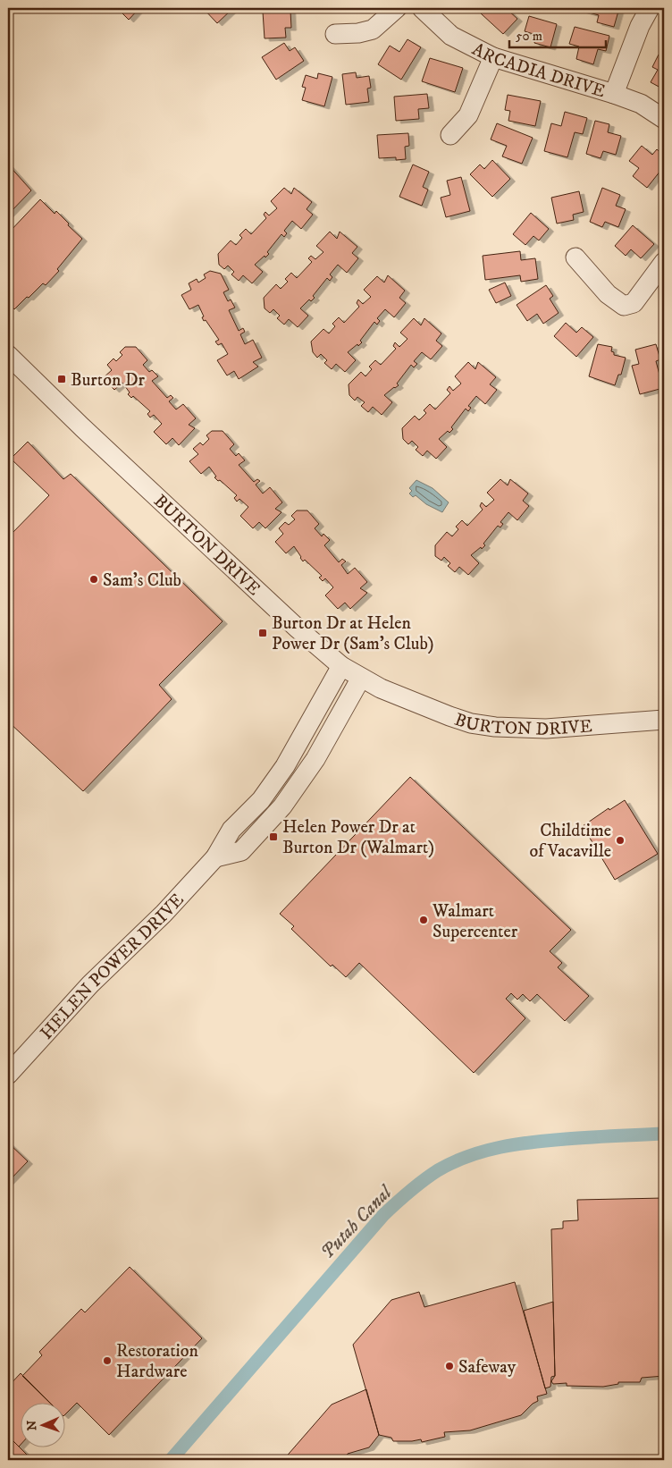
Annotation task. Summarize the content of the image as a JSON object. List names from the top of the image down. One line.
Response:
{"streets":{"street":["ARCADIA DRIVE","BURTON DRIVE","HELEN POWER DRIVE"]},"crossings":[["BURTON DRIVE","HELEN POWER DRIVE"]],"water":["Putah Canal"],"places":{"transit":["Burton Dr","Burton Dr at Helen Power Dr (Sam's Club)","Helen Power Dr at Burton Dr (Walmart)"],"other":["Sam's Club","Childtime of Vacaville","Walmart Supercenter","Restoration Hardware","Safeway"]},"scale_bar":"50 m","north":"left"}
